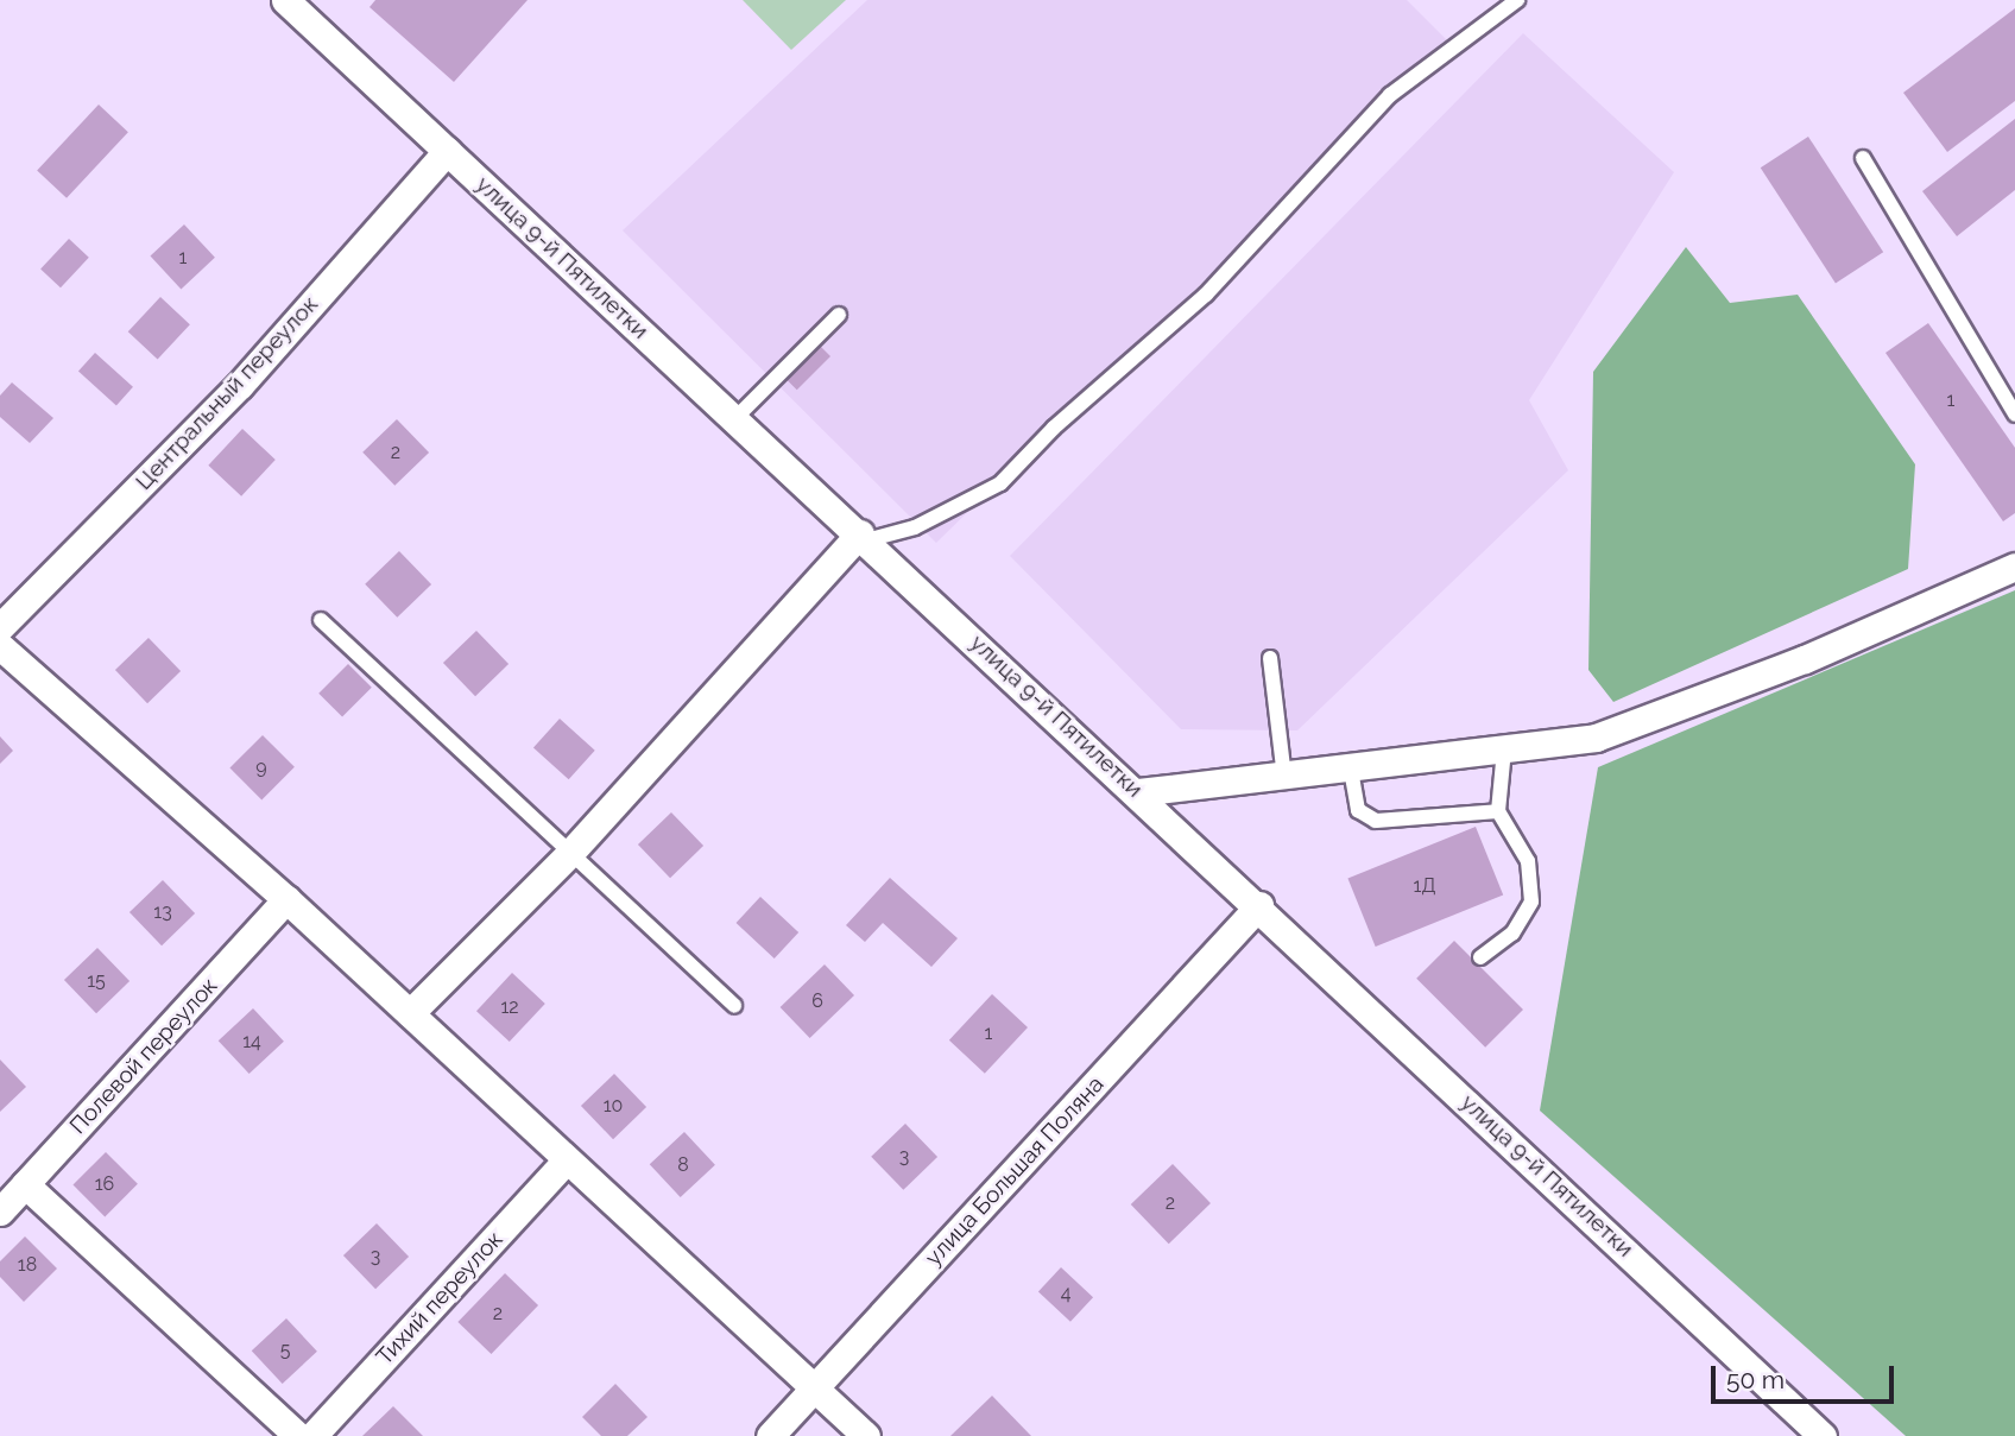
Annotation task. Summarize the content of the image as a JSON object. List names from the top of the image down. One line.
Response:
{"streets":{"street":["улица 9-й Пятилетки","Центральный переулок","Полевой переулок","улица Большая Поляна","Тихий переулок"]},"crossings":[["улица 9-й Пятилетки","Центральный переулок"],["улица 9-й Пятилетки","улица Большая Поляна"]],"house_numbers":["1","1","2","9","1Д","13","15","6","12","1","14","10","3","8","16","2","3","18","4","2","5"],"scale_bar":"50 m"}
